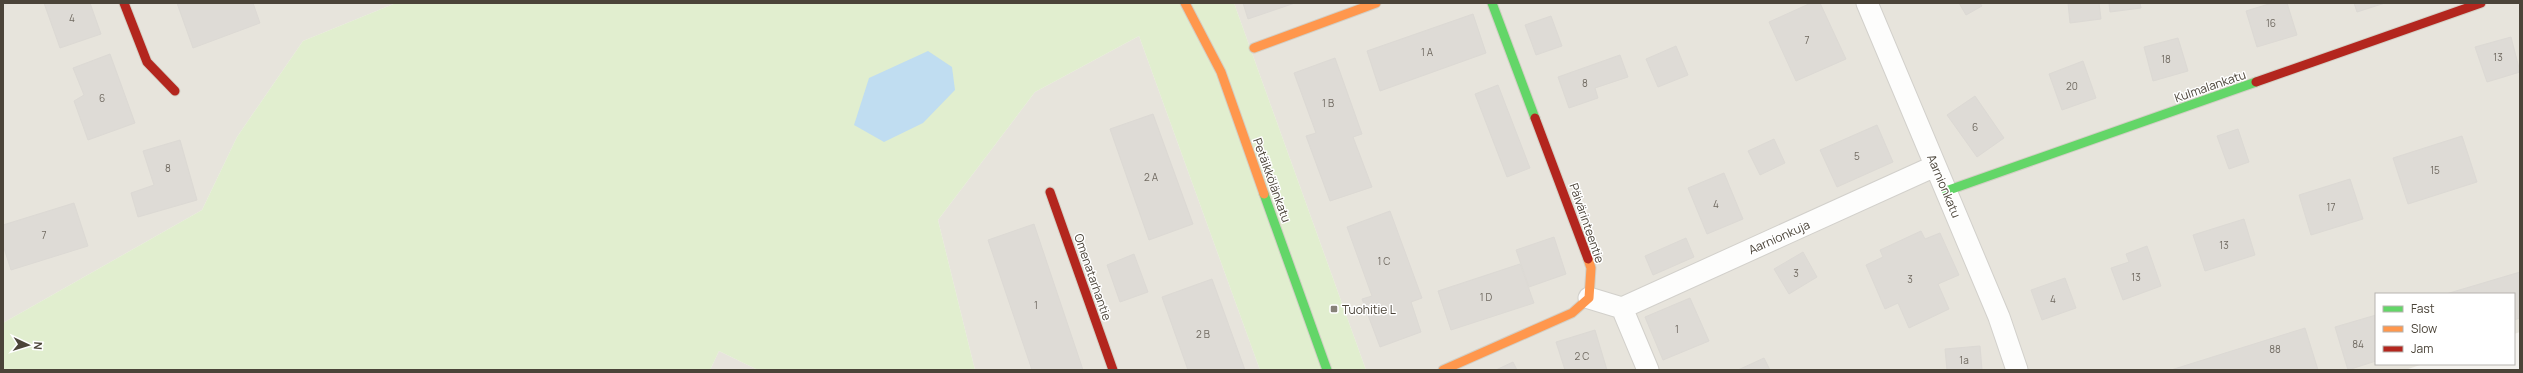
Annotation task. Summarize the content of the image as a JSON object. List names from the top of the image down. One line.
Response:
{"streets":{"street":["Kulmalankatu","Petäikkölänkatu","Aarnionkatu","Päivärinteentie","Aarnionkuja","Omenatarhantie"]},"crossings":[["Kulmalankatu","Aarnionkatu"],["Aarnionkatu","Aarnionkuja"]],"places":{"transit":["Tuohitie L"]},"house_numbers":["4","16","7","1 A","13","18","8","20","6","1 B","6","5","8","15","2 A","4","17","7","13","1 C","3","13","3","1 D","4","1","1","2 B","84","88","2 C","1a"],"legend":["Fast","Slow","Jam"],"north":"right"}
